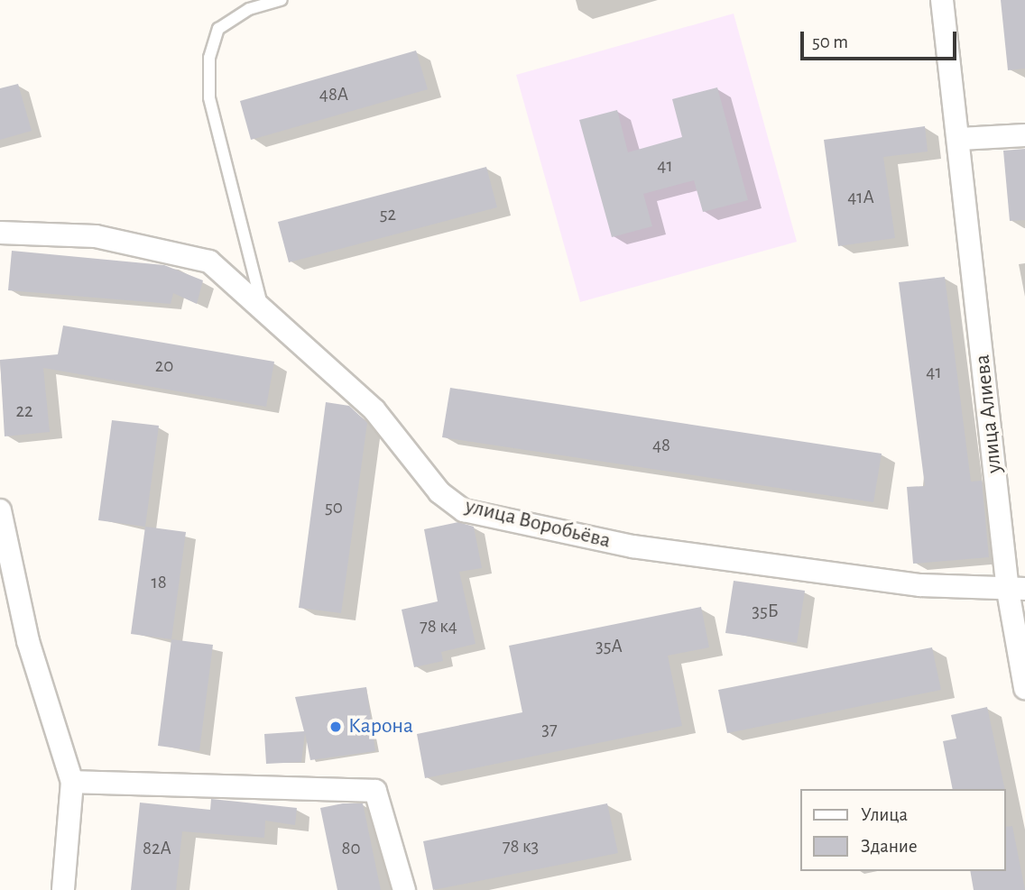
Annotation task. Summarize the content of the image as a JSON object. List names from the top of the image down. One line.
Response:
{"streets":{"street":["улица Алиева","улица Воробьёва"]},"crossings":[["улица Алиева","улица Воробьёва"]],"places":["Карона"],"house_numbers":["48А","41","41А","52","20","41","22","48","50","18","35Б","78 к4","35А","37","78 к3","82А","80"],"legend":["Улица","Здание"],"scale_bar":"50 m"}
